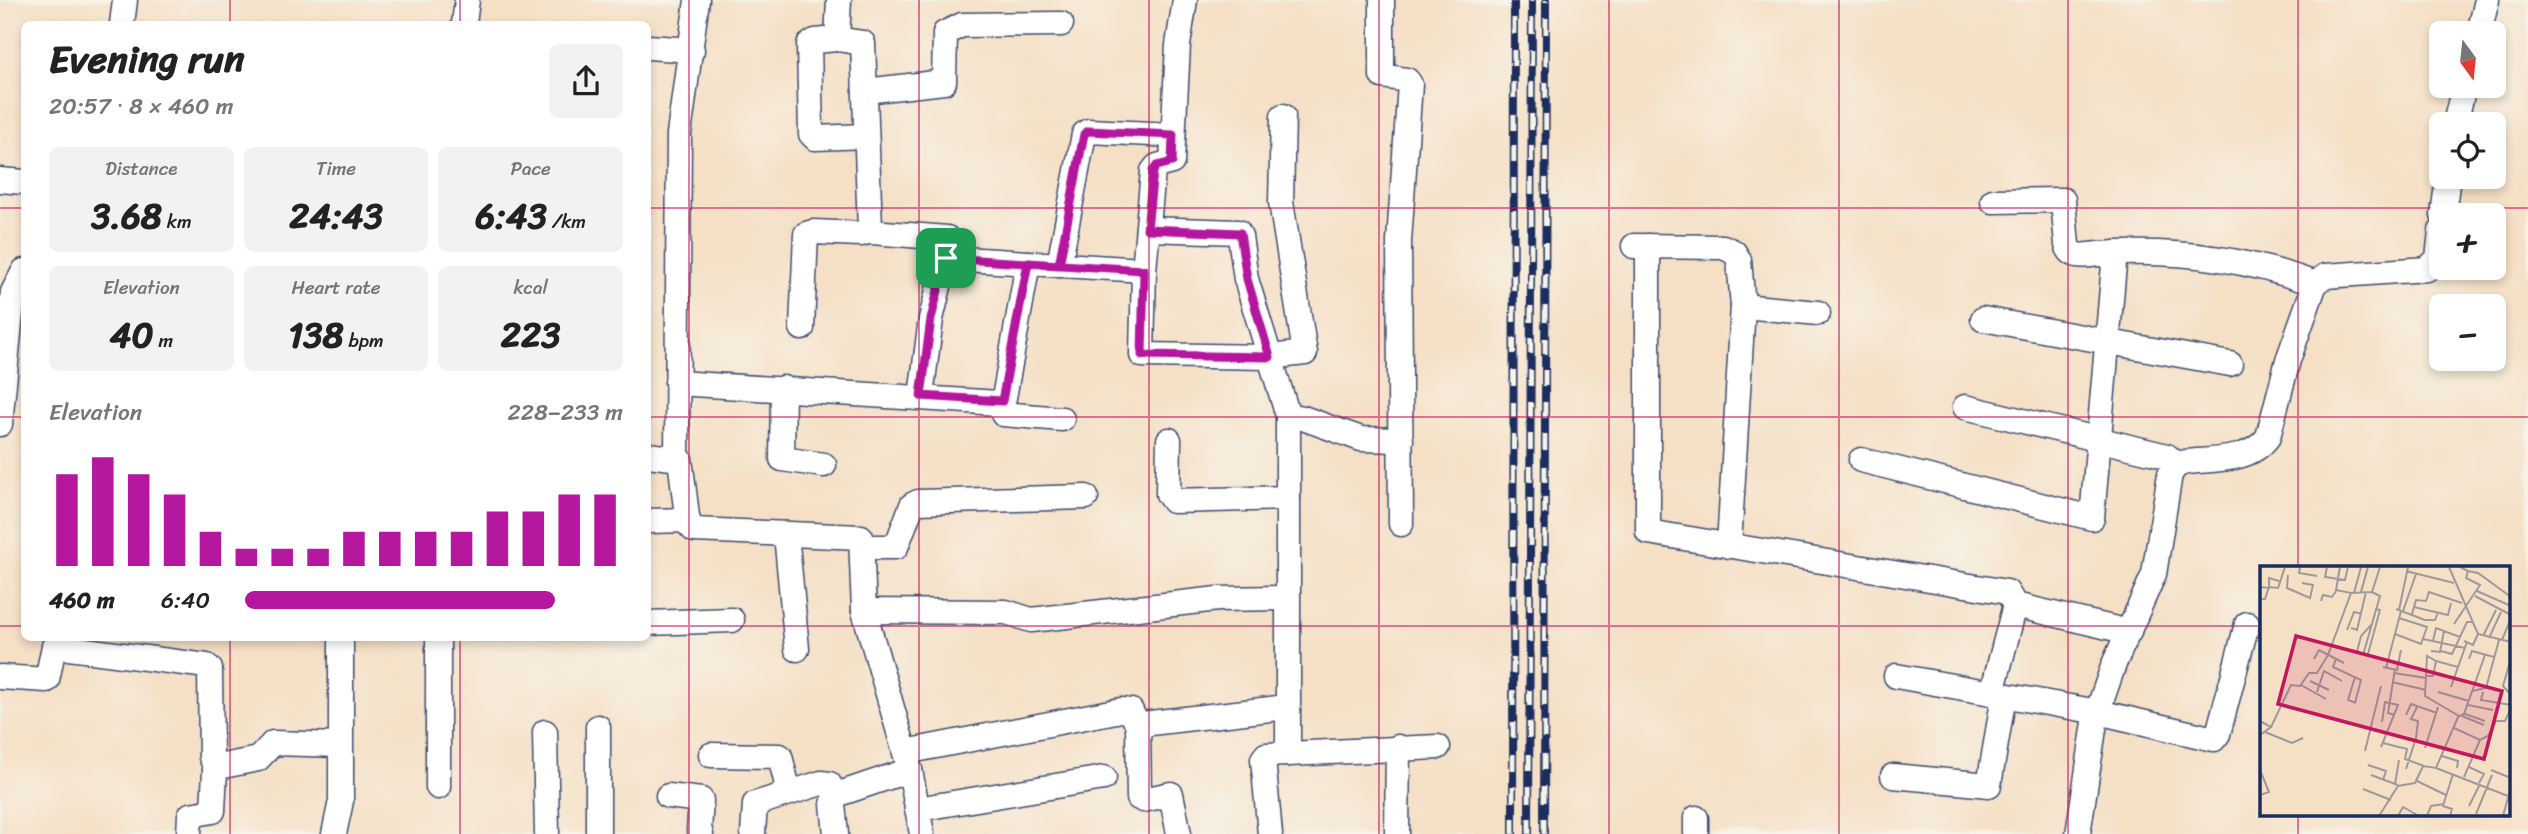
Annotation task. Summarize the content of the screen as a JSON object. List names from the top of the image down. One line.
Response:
{"north":"bottom","page":{"map_buttons":["+","−"],"heading":["Evening run","20:57 · 8 × 460 m"],"stats":[["Distance","3.68 km"],["Time","24:43"],["Pace","6:43 /km"],["Elevation","40 m"],["Heart rate","138 bpm"],["kcal","223"]],"chart":["Elevation","228–233 m"],"list":[{"name":"460 m","note":"6:40"}]}}
